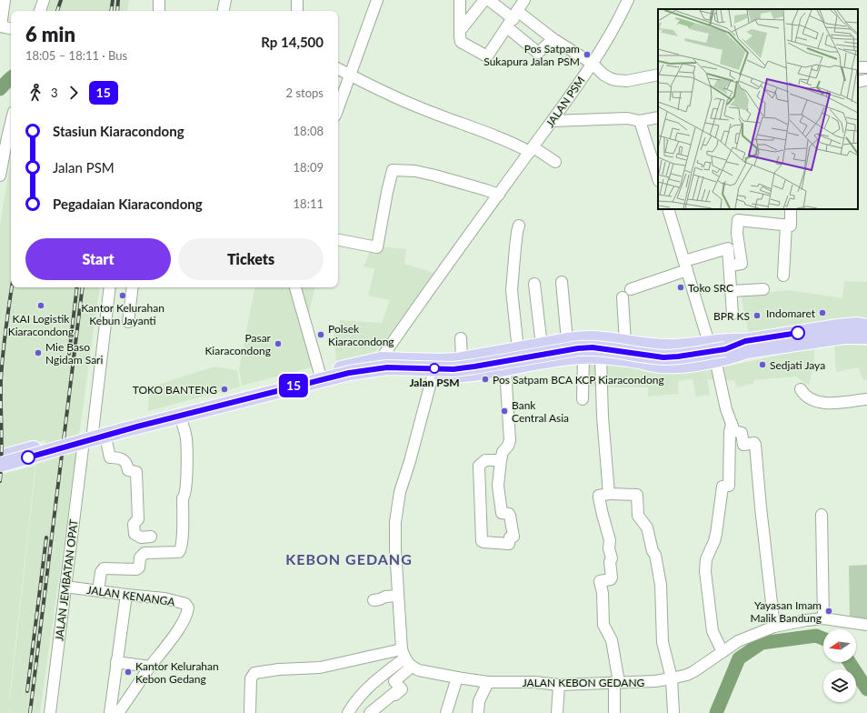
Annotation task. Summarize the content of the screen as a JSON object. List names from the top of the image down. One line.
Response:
{"streets":{"street":["JALAN PSM","JALAN JEMBATAN OPAT","JALAN KENANGA","JALAN KEBON GEDANG"]},"crossings":[["JALAN JEMBATAN OPAT","JALAN KENANGA"]],"districts":["KEBON GEDANG"],"places":["Pos Satpam Sukapura Jalan PSM","Toko SRC","Kantor Kelurahan Kebun Jayanti","KAI Logistik Kiaracondong","Indomaret","BPR KS","Polsek Kiaracondong","Pasar Kiaracondong","Mie Baso Ngidam Sari","Sedjati Jaya","Jalan PSM","Pos Satpam BCA KCP Kiaracondong","TOKO BANTENG","Bank Central Asia","Yayasan Imam Malik Bandung","Kantor Kelurahan Kebon Gedang"],"lines":["bus line 15"],"north":"left","page":{"on_map":"15","heading":["6 min","18:05 – 18:11 · Bus","Rp 14,500"],"legs":["3","15","2 stops"],"list":[{"name":"Stasiun Kiaracondong","value":"18:08"},{"name":"Jalan PSM","value":"18:09"},{"name":"Pegadaian Kiaracondong","value":"18:11"}],"buttons":["Start","Tickets"]}}
